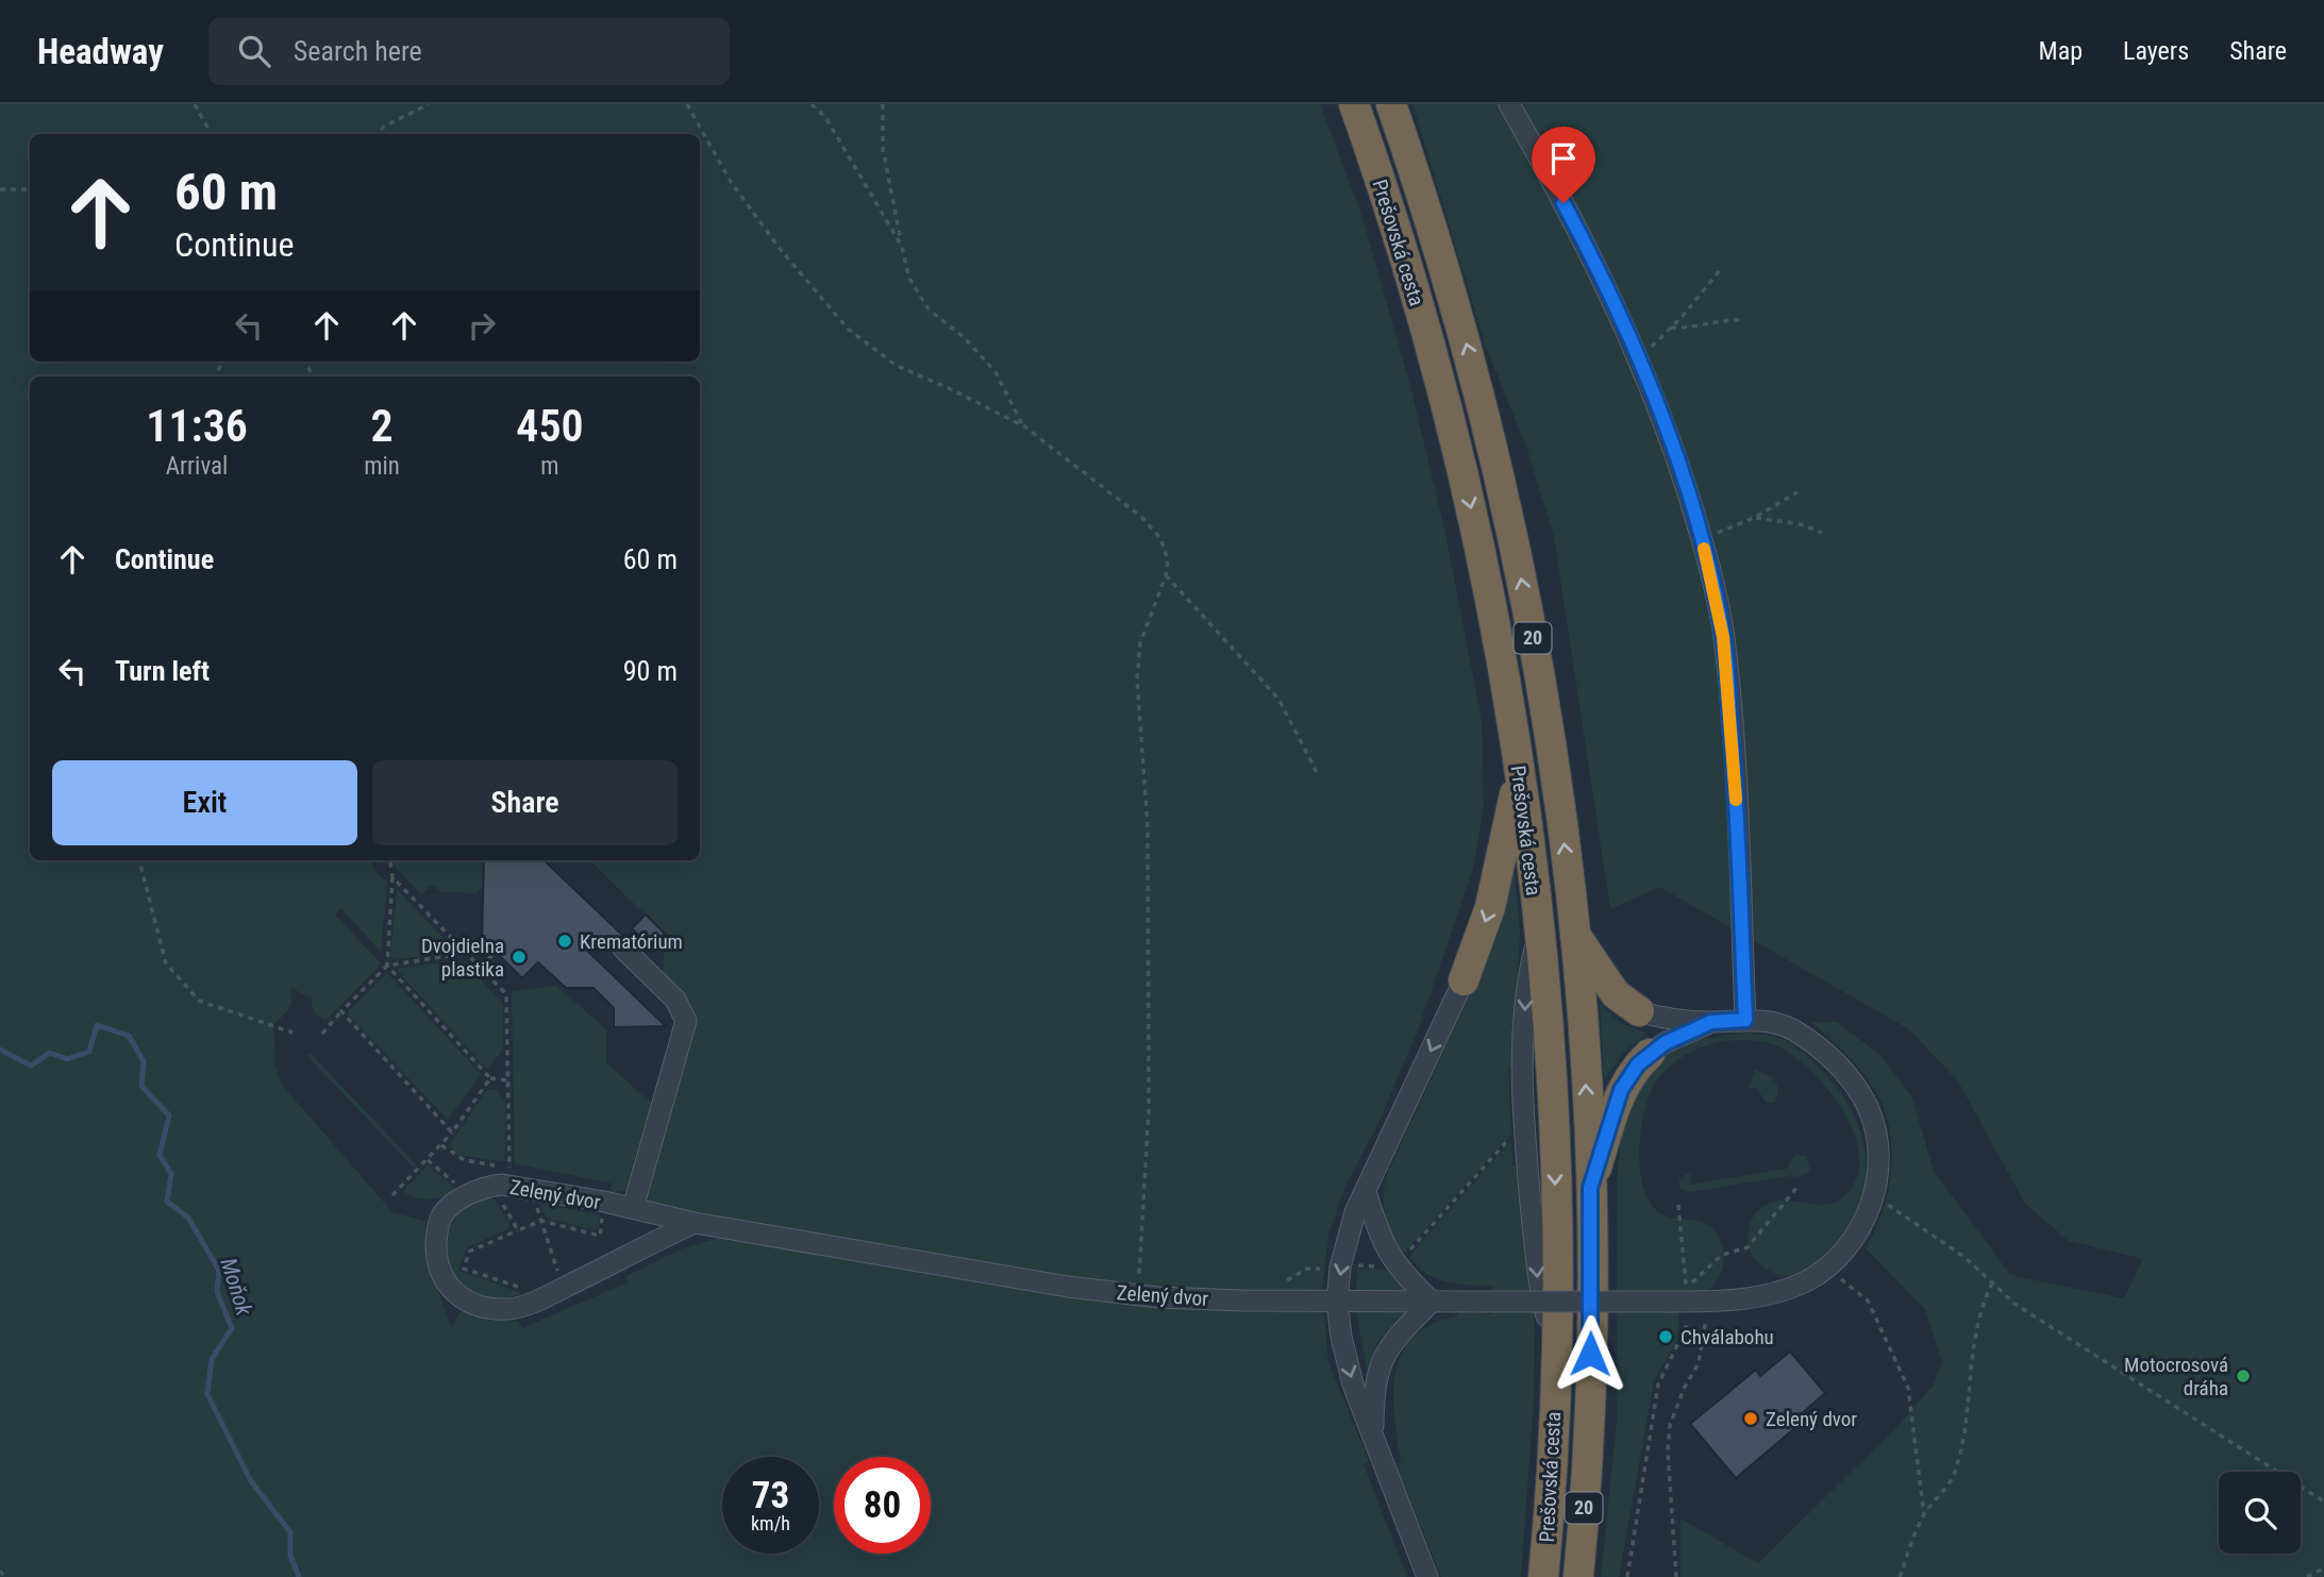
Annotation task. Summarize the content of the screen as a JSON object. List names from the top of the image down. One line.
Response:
{"streets":{"highway":["Prešovská cesta","20"],"street":["Zelený dvor"]},"water":["Moňok"],"places":["Krematórium","Dvojdielna plastika","Chválabohu","Motocrosová dráha","Zelený dvor"],"page":{"header":"Headway","search":"Search here","nav":["Map","Layers","Share"],"turn":["60 m","Continue"],"eta":["11:36","Arrival","2","min","450","m"],"list":[{"name":"Continue","value":"60 m"},{"name":"Turn left","value":"90 m"}],"buttons":["Exit","Share"],"speed":"73 km/h","limit":"80"}}
